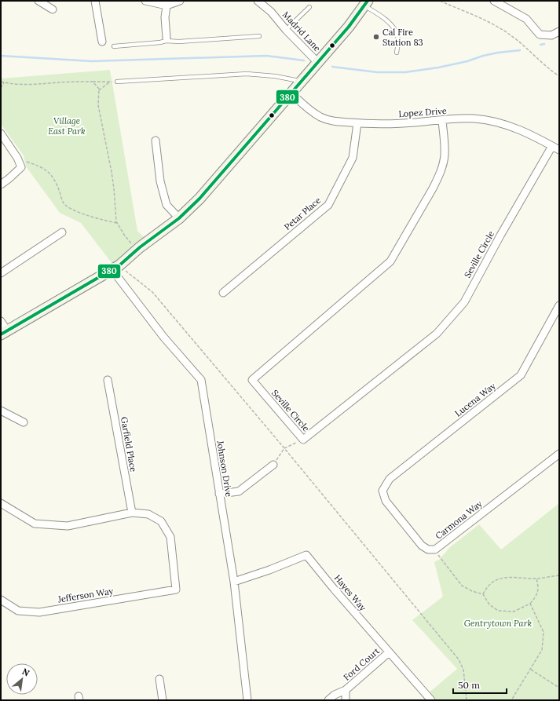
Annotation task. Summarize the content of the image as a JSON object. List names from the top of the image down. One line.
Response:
{"streets":{"street":["Madrid Lane","Lopez Drive","Petar Place","Seville Circle","Lucena Way","Garfield Place","Johnson Drive","Carmona Way","Hayes Way","Jefferson Way","Ford Court"]},"crossings":[["Lopez Drive","Petar Place"],["Lopez Drive","Seville Circle"],["Lucena Way","Carmona Way"],["Garfield Place","Jefferson Way"],["Johnson Drive","Hayes Way"],["Hayes Way","Ford Court"]],"parks":["Village East Park","Gentrytown Park"],"places":["Cal Fire Station 83"],"lines":["transit line 380"],"scale_bar":"50 m","north":"top right"}
